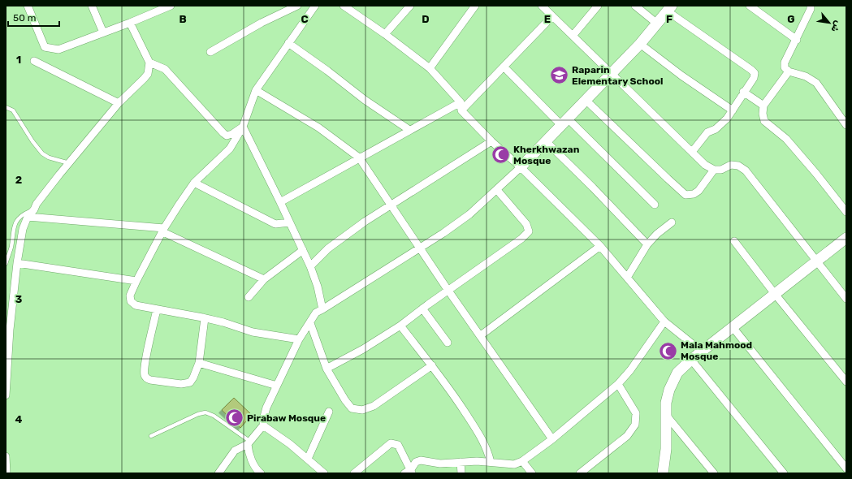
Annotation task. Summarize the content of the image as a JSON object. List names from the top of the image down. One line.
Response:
{"places":{"school or university":["Raparin Elementary School"],"mosque":["Kherkhwazan Mosque","Mala Mahmood Mosque","Pirabaw Mosque"]},"scale_bar":"50 m","north":"bottom right","grid":{"columns":["B","C","D","E","F","G"],"rows":["1","2","3","4"]}}
